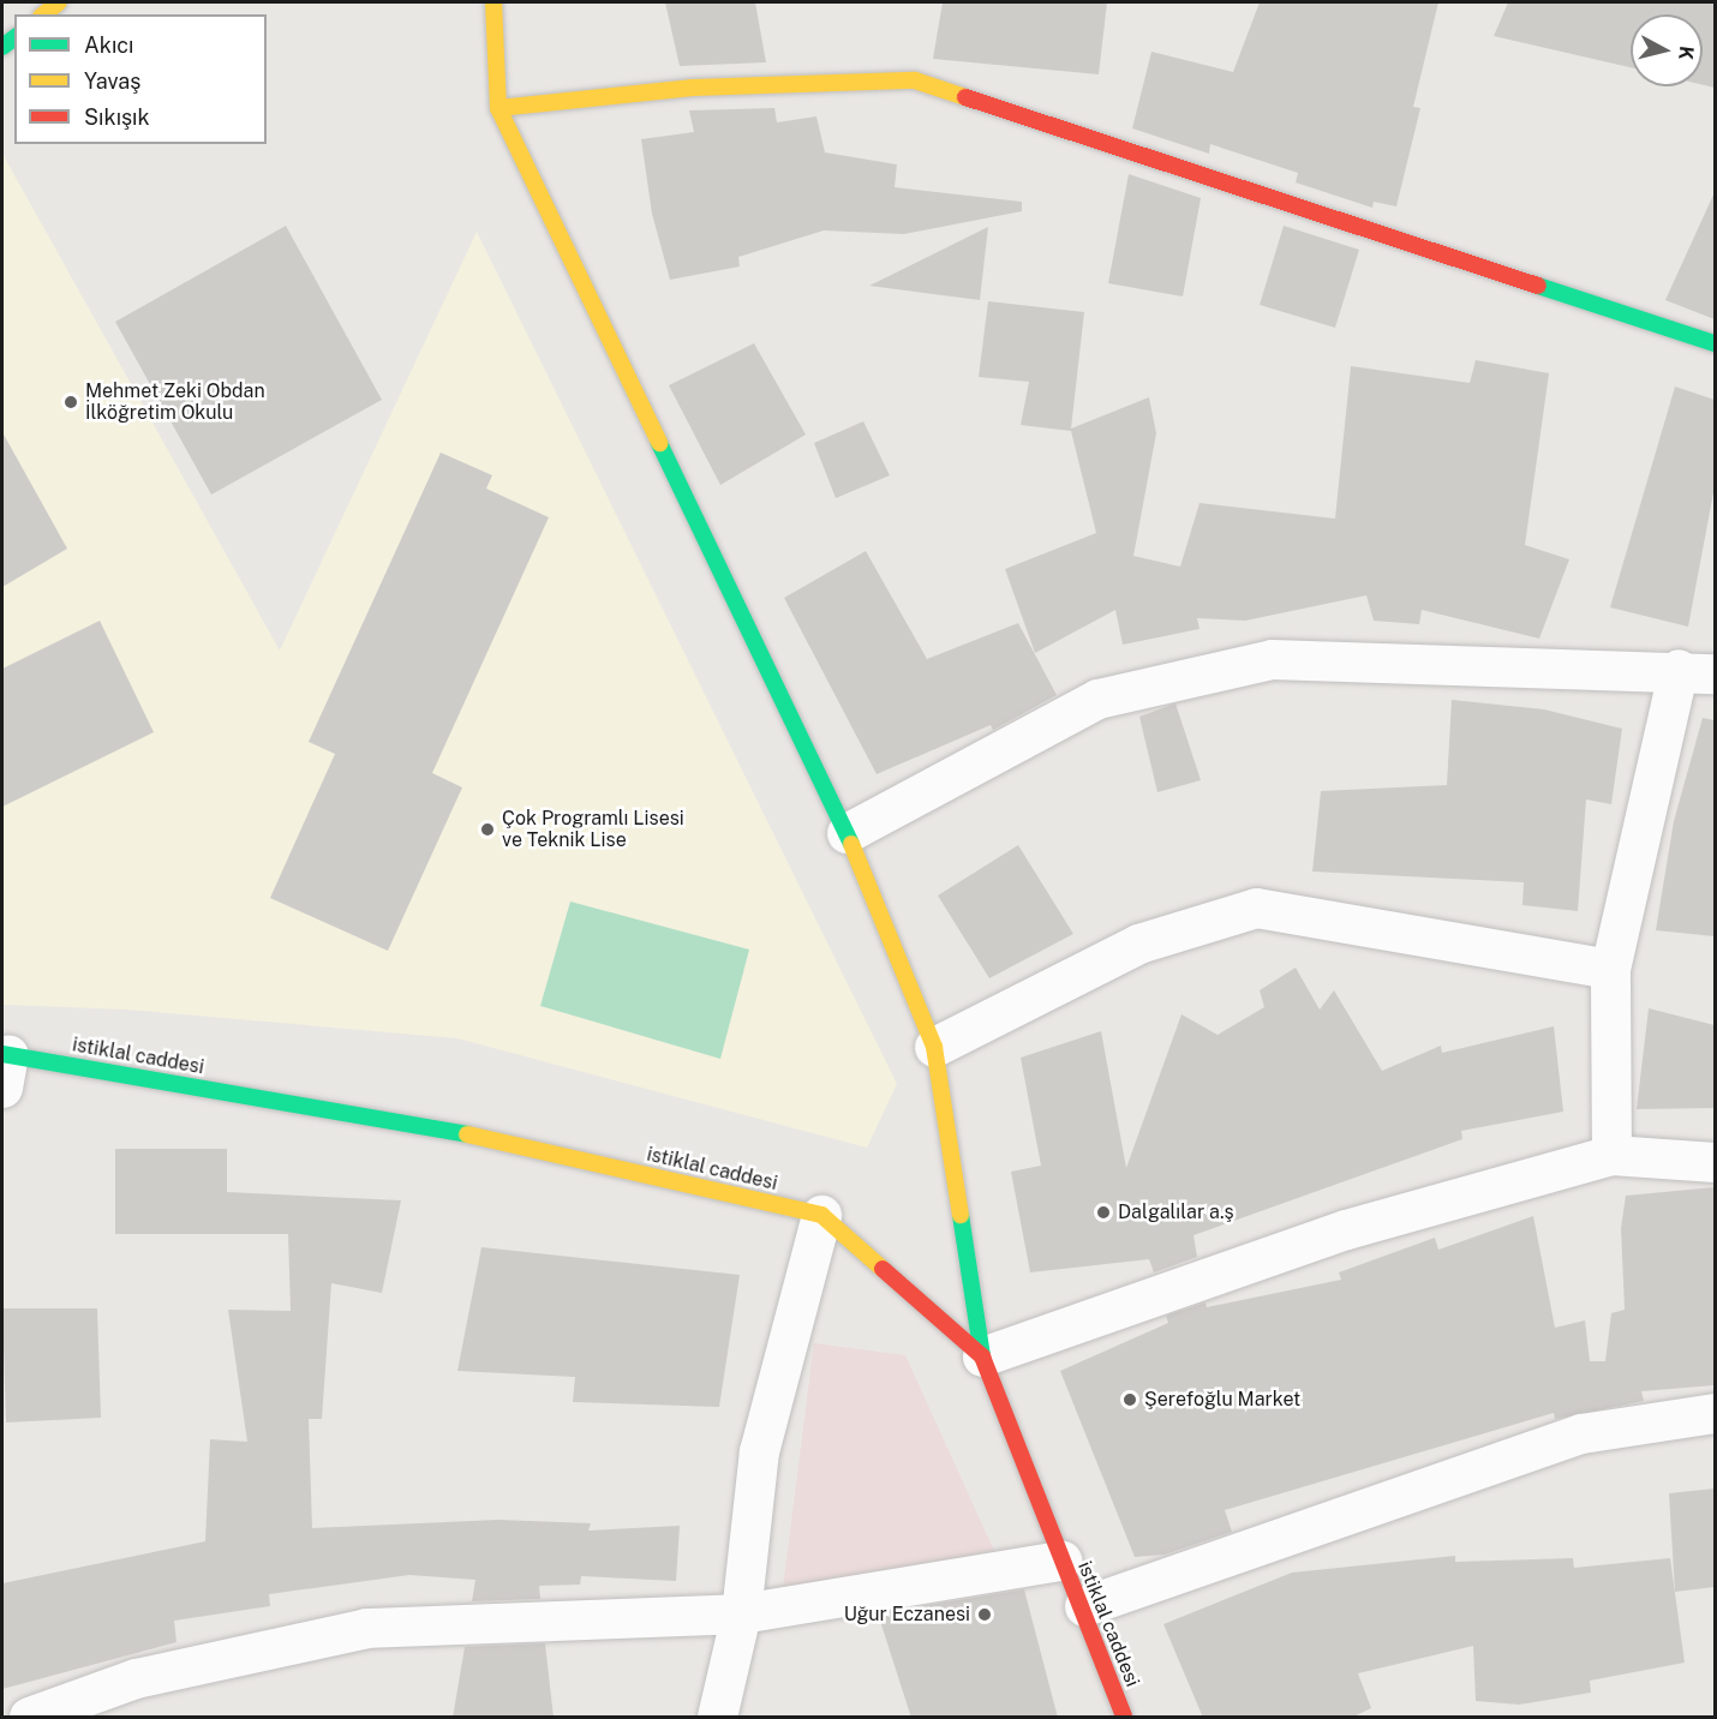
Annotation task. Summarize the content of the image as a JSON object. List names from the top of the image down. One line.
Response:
{"streets":{"main road":["istiklal caddesi"]},"places":["Mehmet Zeki Obdan İlköğretim Okulu","Çok Programlı Lisesi ve Teknik Lise","Dalgalılar a.ş","Şerefoğlu Market","Uğur Eczanesi"],"legend":["Akıcı","Yavaş","Sıkışık"],"north":"right"}
